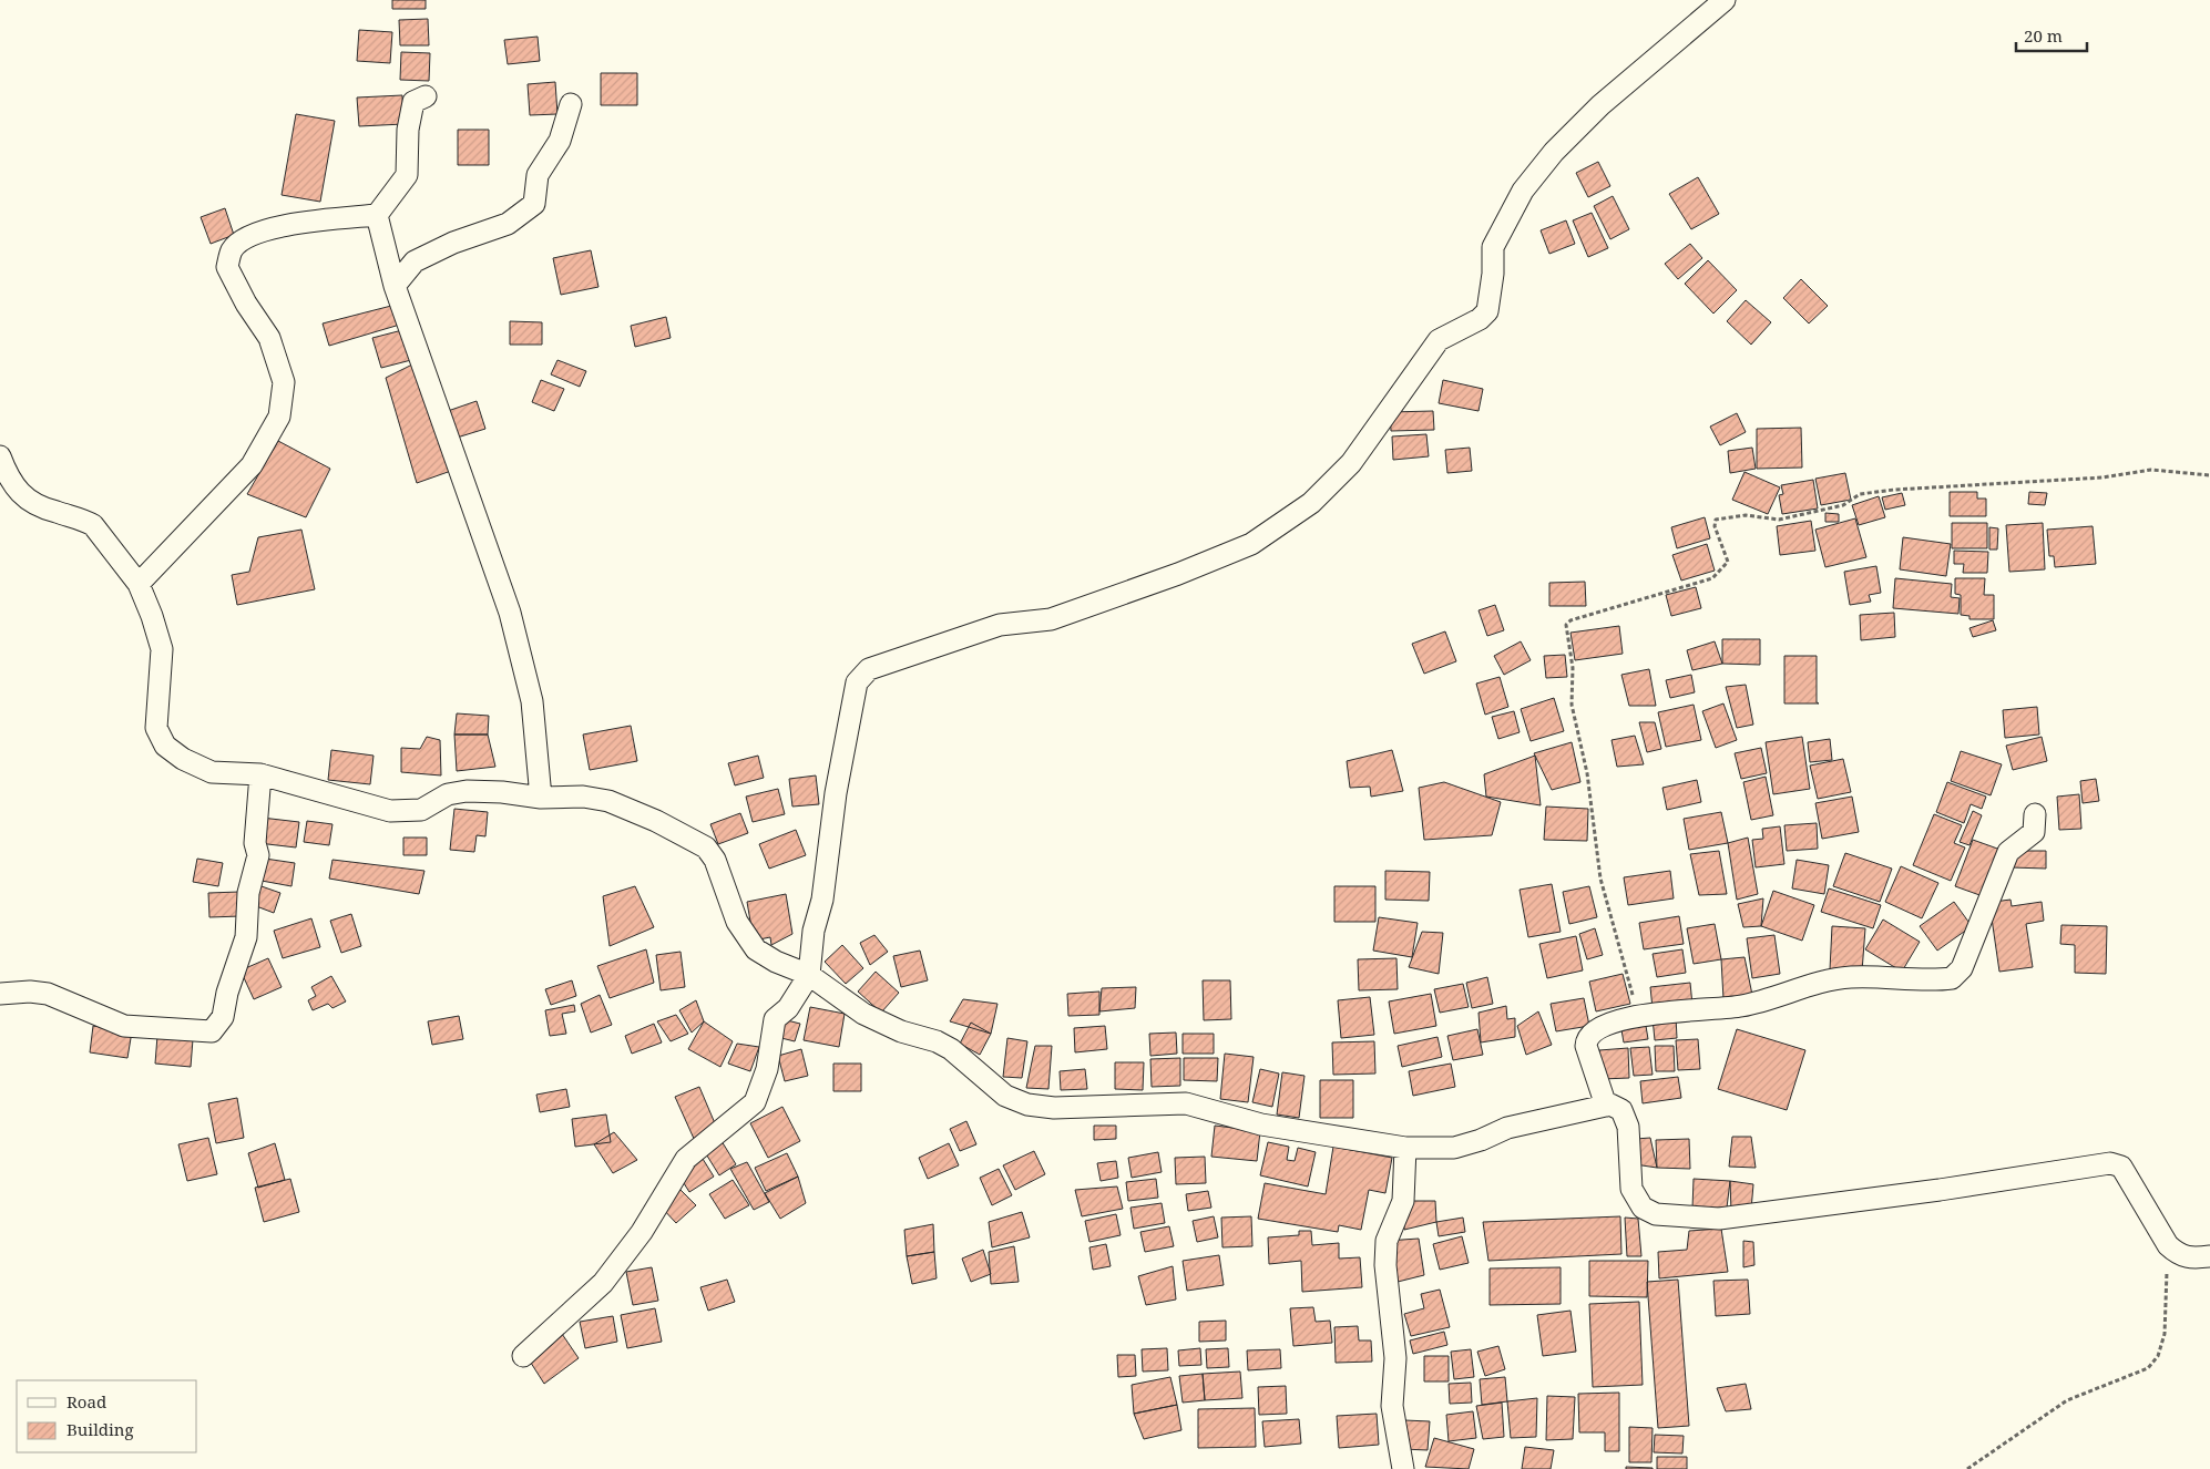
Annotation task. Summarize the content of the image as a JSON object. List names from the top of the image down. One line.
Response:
{"legend":["Road","Building"],"scale_bar":"20 m"}
